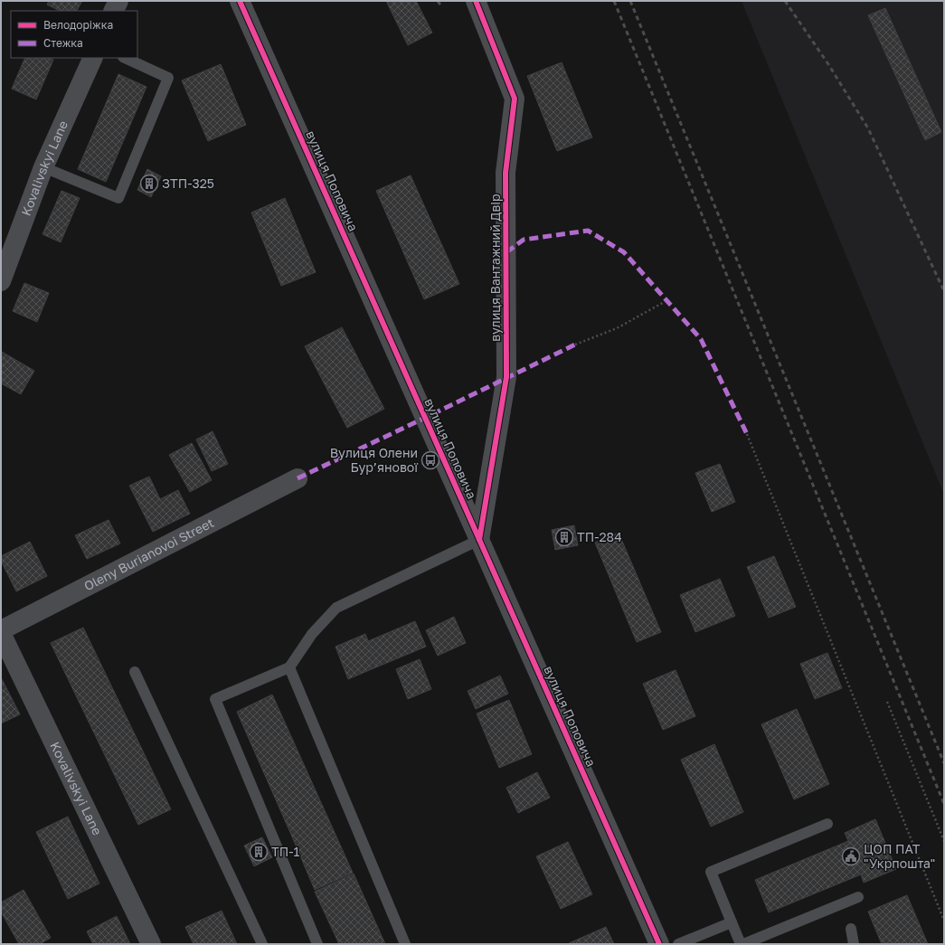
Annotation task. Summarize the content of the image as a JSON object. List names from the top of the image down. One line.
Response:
{"streets":{"street":["Kovalivskyi Lane","вулиця Поповича","вулиця Вантажний Двір","Oleny Burianovoi Street"]},"crossings":[["Kovalivskyi Lane","Oleny Burianovoi Street"],["вулиця Поповича","вулиця Вантажний Двір"]],"places":{"building":["ЗТП-325","ТП-284","ТП-1"],"bus stop":["Вулиця Олени Бур’янової"],"public building":["ЦОП ПАТ \"Укрпошта\""]},"legend":["Велодоріжка","Стежка"]}
